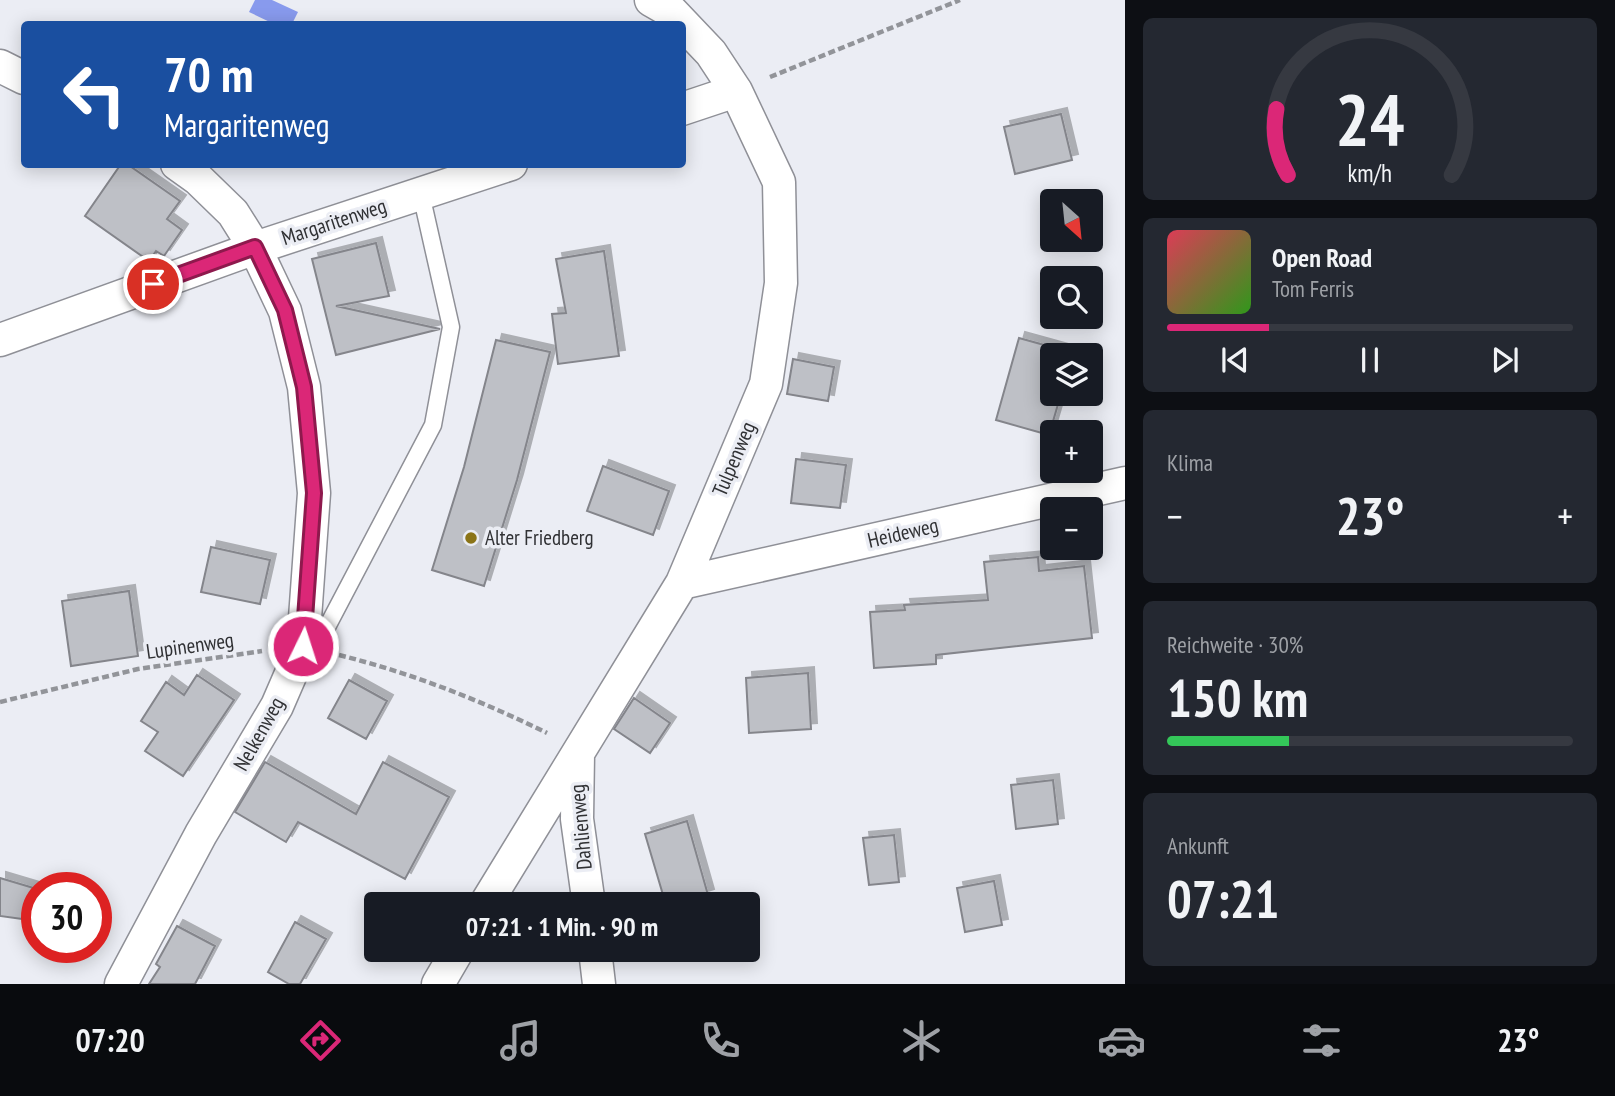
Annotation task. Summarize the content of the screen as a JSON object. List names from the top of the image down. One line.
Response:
{"streets":{"street":["Margaritenweg","Tulpenweg","Heideweg","Nelkenweg","Dahlienweg"],"path":["Lupinenweg"]},"crossings":[["Margaritenweg","Nelkenweg"],["Tulpenweg","Heideweg"],["Tulpenweg","Lupinenweg"],["Tulpenweg","Dahlienweg"],["Lupinenweg","Nelkenweg"],["Lupinenweg","Dahlienweg"]],"places":["Alter Friedberg"],"north":"bottom right","page":{"turn":["70 m","Margaritenweg"],"map_buttons":["+","−"],"song":["Open Road","Tom Ferris"],"tile":["Klima",["Reichweite · 30%","150 km"],["Ankunft","07:21"]],"heat":["−","23°","+"],"limit":"30","trip":"07:21 · 1 Min. · 90 m","tabs":["07:20","23°"],"gauge":["24","km/h"]}}
